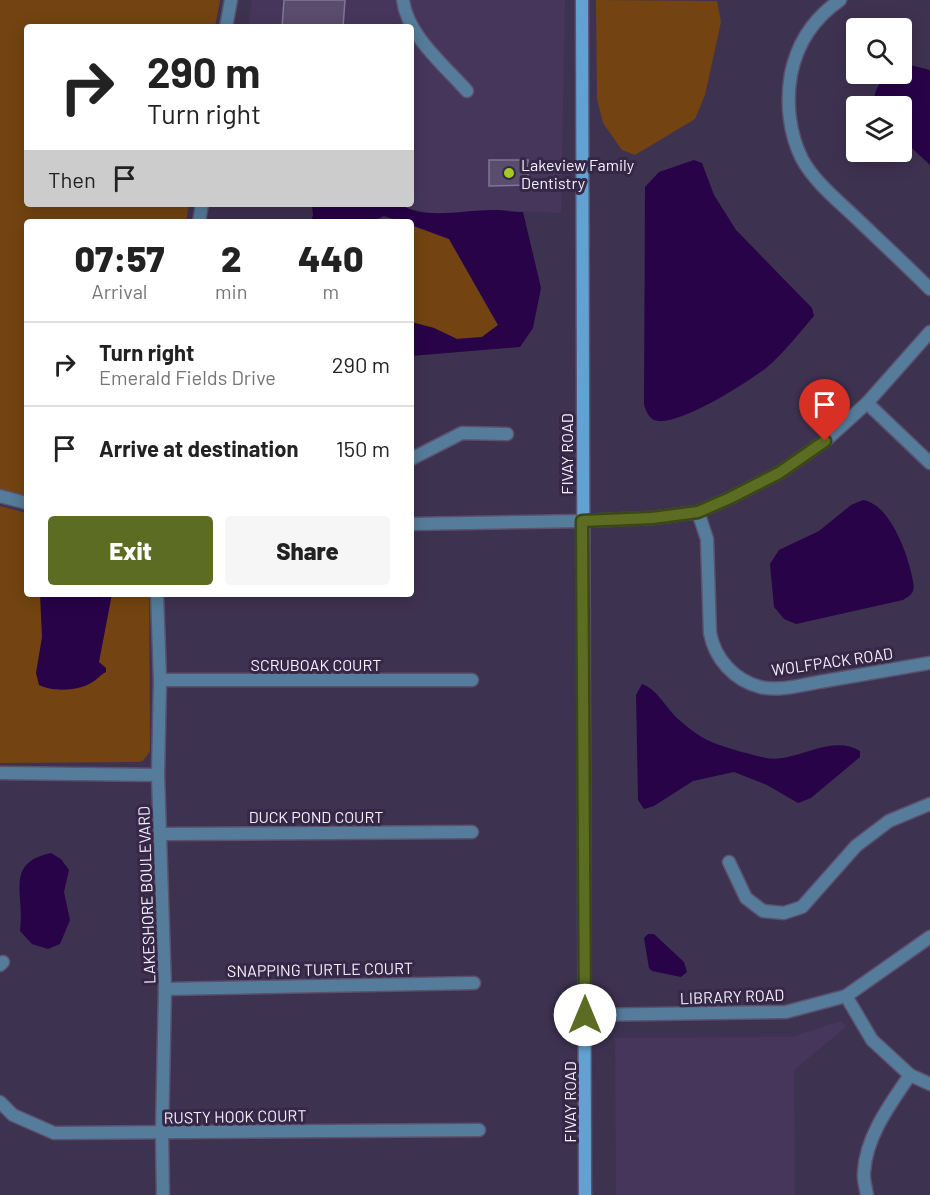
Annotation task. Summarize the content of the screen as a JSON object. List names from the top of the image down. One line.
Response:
{"streets":{"street":["FIVAY ROAD","WOLFPACK ROAD","SCRUBOAK COURT","DUCK POND COURT","LAKESHORE BOULEVARD","SNAPPING TURTLE COURT","LIBRARY ROAD","RUSTY HOOK COURT"]},"crossings":[["FIVAY ROAD","LIBRARY ROAD"],["SCRUBOAK COURT","LAKESHORE BOULEVARD"],["DUCK POND COURT","LAKESHORE BOULEVARD"],["LAKESHORE BOULEVARD","SNAPPING TURTLE COURT"],["LAKESHORE BOULEVARD","RUSTY HOOK COURT"]],"places":["Lakeview Family Dentistry"],"page":{"turn":["290 m","Turn right"],"then":"Then","eta":["07:57","Arrival","2","min","440","m"],"list":[{"name":"Turn right","note":"Emerald Fields Drive","value":"290 m"},{"name":"Arrive at destination","value":"150 m"}],"buttons":["Exit","Share"]}}
